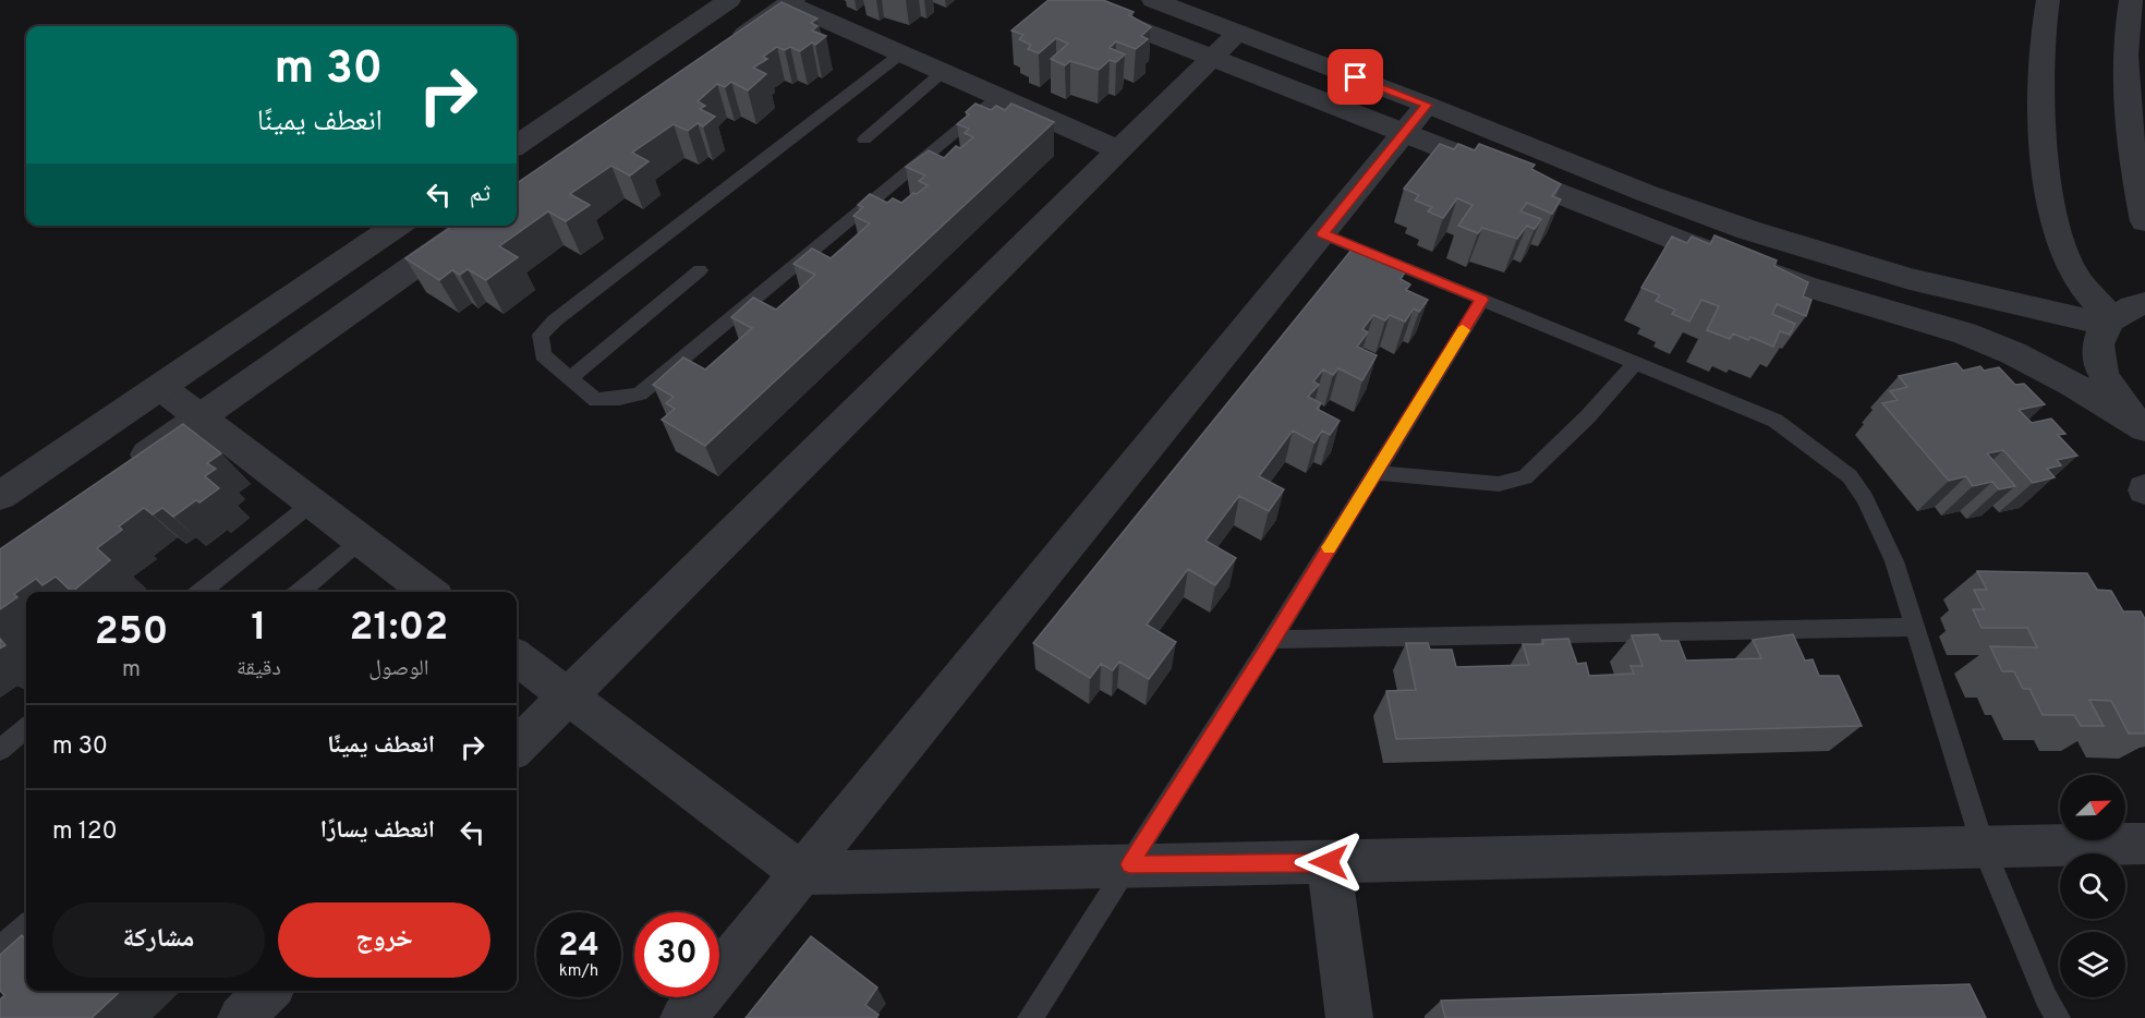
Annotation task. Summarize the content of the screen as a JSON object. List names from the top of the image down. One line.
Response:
{"north":"top right","page":{"turn":["30 m","انعطف يمينًا"],"then":"ثم","eta":["21:02","الوصول","1","دقيقة","250","m"],"list":[{"name":"انعطف يمينًا","value":"30 m"},{"name":"انعطف يسارًا","value":"120 m"}],"buttons":["خروج","مشاركة"],"speed":"24 km/h","limit":"30"}}
